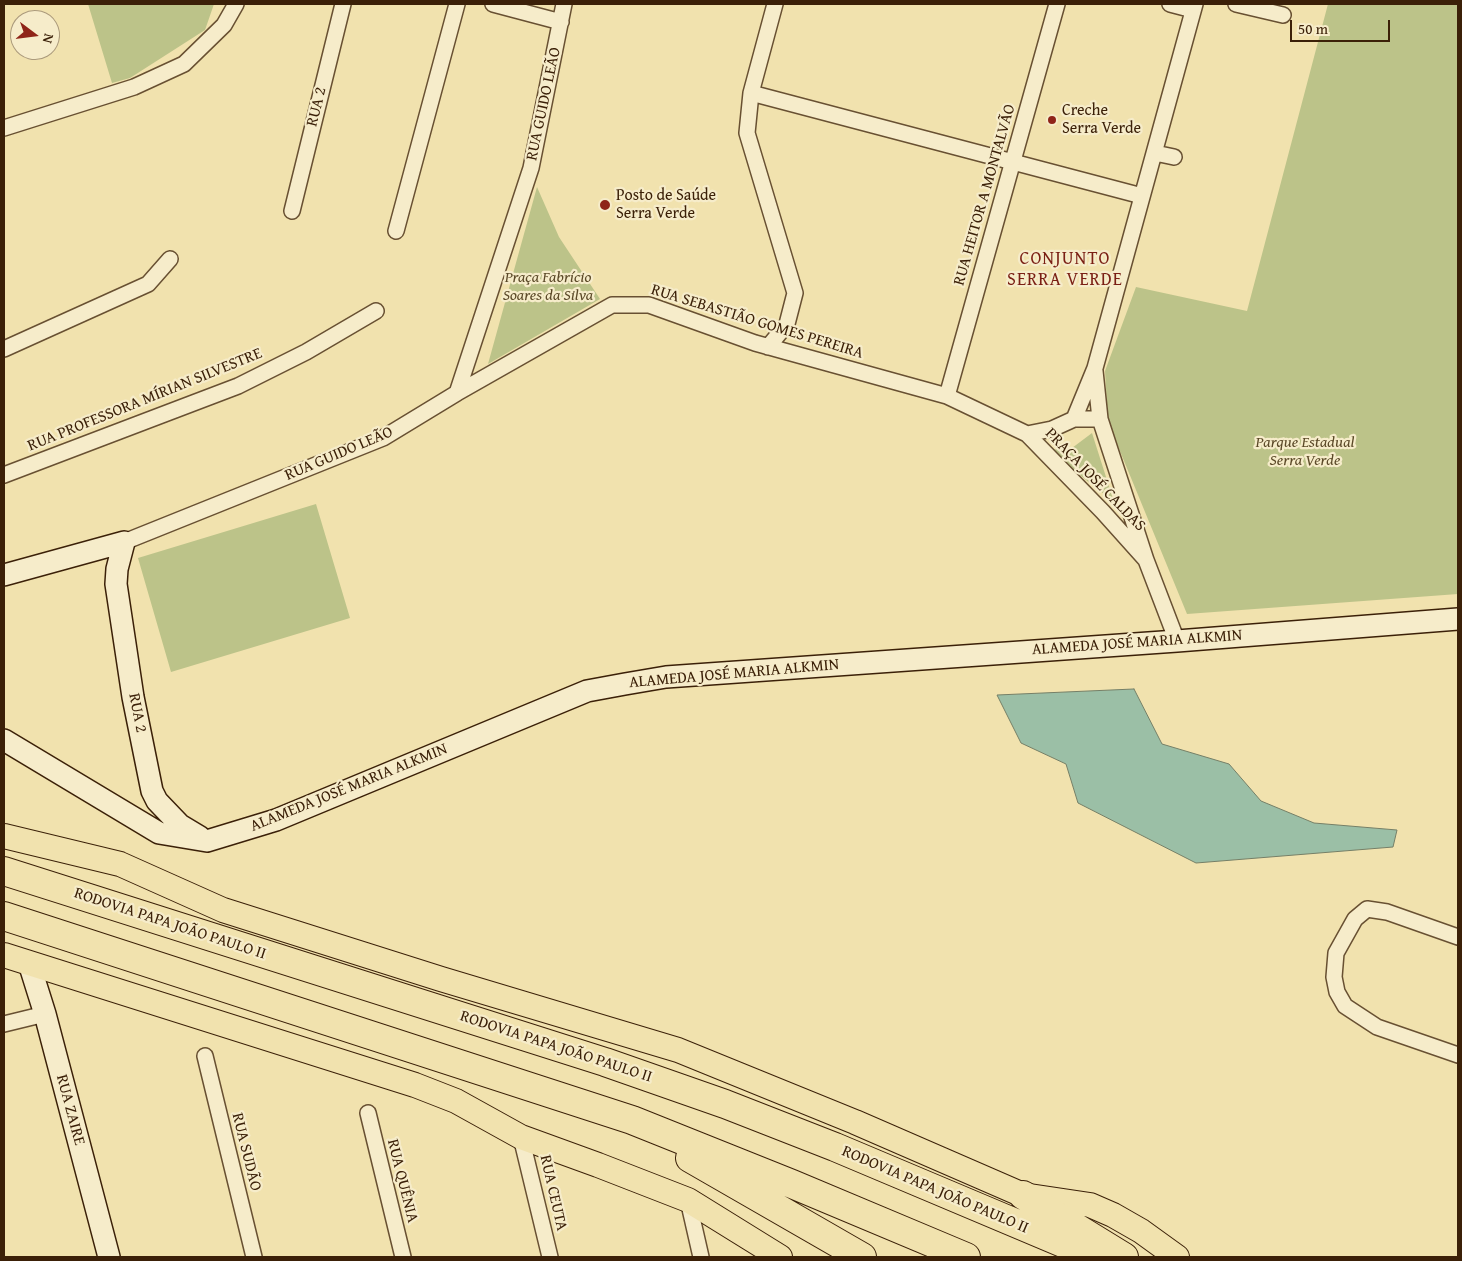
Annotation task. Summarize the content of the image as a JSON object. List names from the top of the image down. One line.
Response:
{"streets":{"highway":["RODOVIA PAPA JOÃO PAULO II"],"street":["RUA GUIDO LEÃO","RUA 2","RUA HEITOR A MONTALVÃO","RUA SEBASTIÃO GOMES PEREIRA","RUA PROFESSORA MÍRIAN SILVESTRE","PRAÇA JOSÉ CALDAS","ALAMEDA JOSÉ MARIA ALKMIN","RUA ZAIRE","RUA SUDÃO","RUA QUÊNIA","RUA CEUTA"]},"crossings":[["RUA GUIDO LEÃO","RUA 2"],["RUA GUIDO LEÃO","RUA SEBASTIÃO GOMES PEREIRA"],["RUA HEITOR A MONTALVÃO","RUA SEBASTIÃO GOMES PEREIRA"],["RUA SEBASTIÃO GOMES PEREIRA","PRAÇA JOSÉ CALDAS"],["PRAÇA JOSÉ CALDAS","ALAMEDA JOSÉ MARIA ALKMIN"]],"districts":["CONJUNTO SERRA VERDE"],"parks":["Praça Fabrício Soares da Silva","Parque Estadual Serra Verde"],"places":["Creche Serra Verde","Posto de Saúde Serra Verde"],"scale_bar":"50 m","north":"right"}
